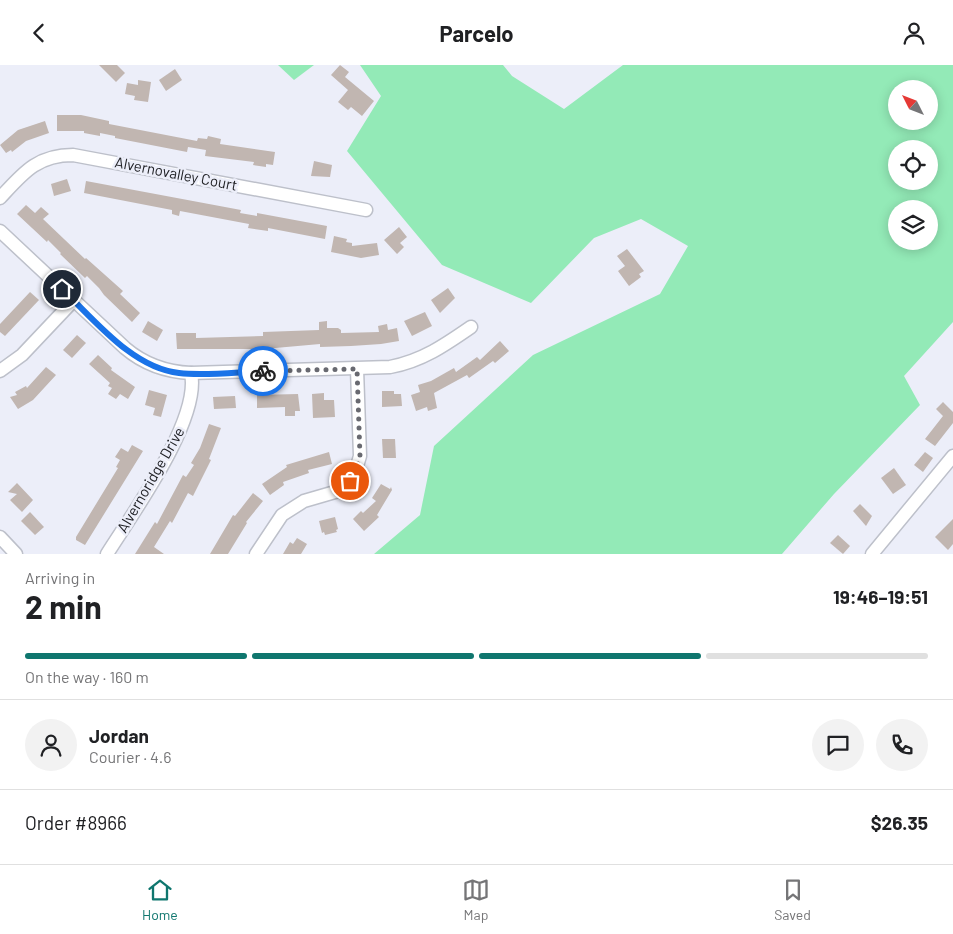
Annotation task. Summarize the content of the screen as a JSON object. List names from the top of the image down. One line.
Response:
{"streets":{"street":["Alvernovalley Court","Alvernoridge Drive"]},"north":"top left","page":{"header":"Parcelo","heading":["2 min","Arriving in","19:46–19:51"],"panel":["Jordan","Courier · 4.6","Order #8966","$26.35"],"bar":"On the way · 160 m","tabs":["Home","Map","Saved"]}}
